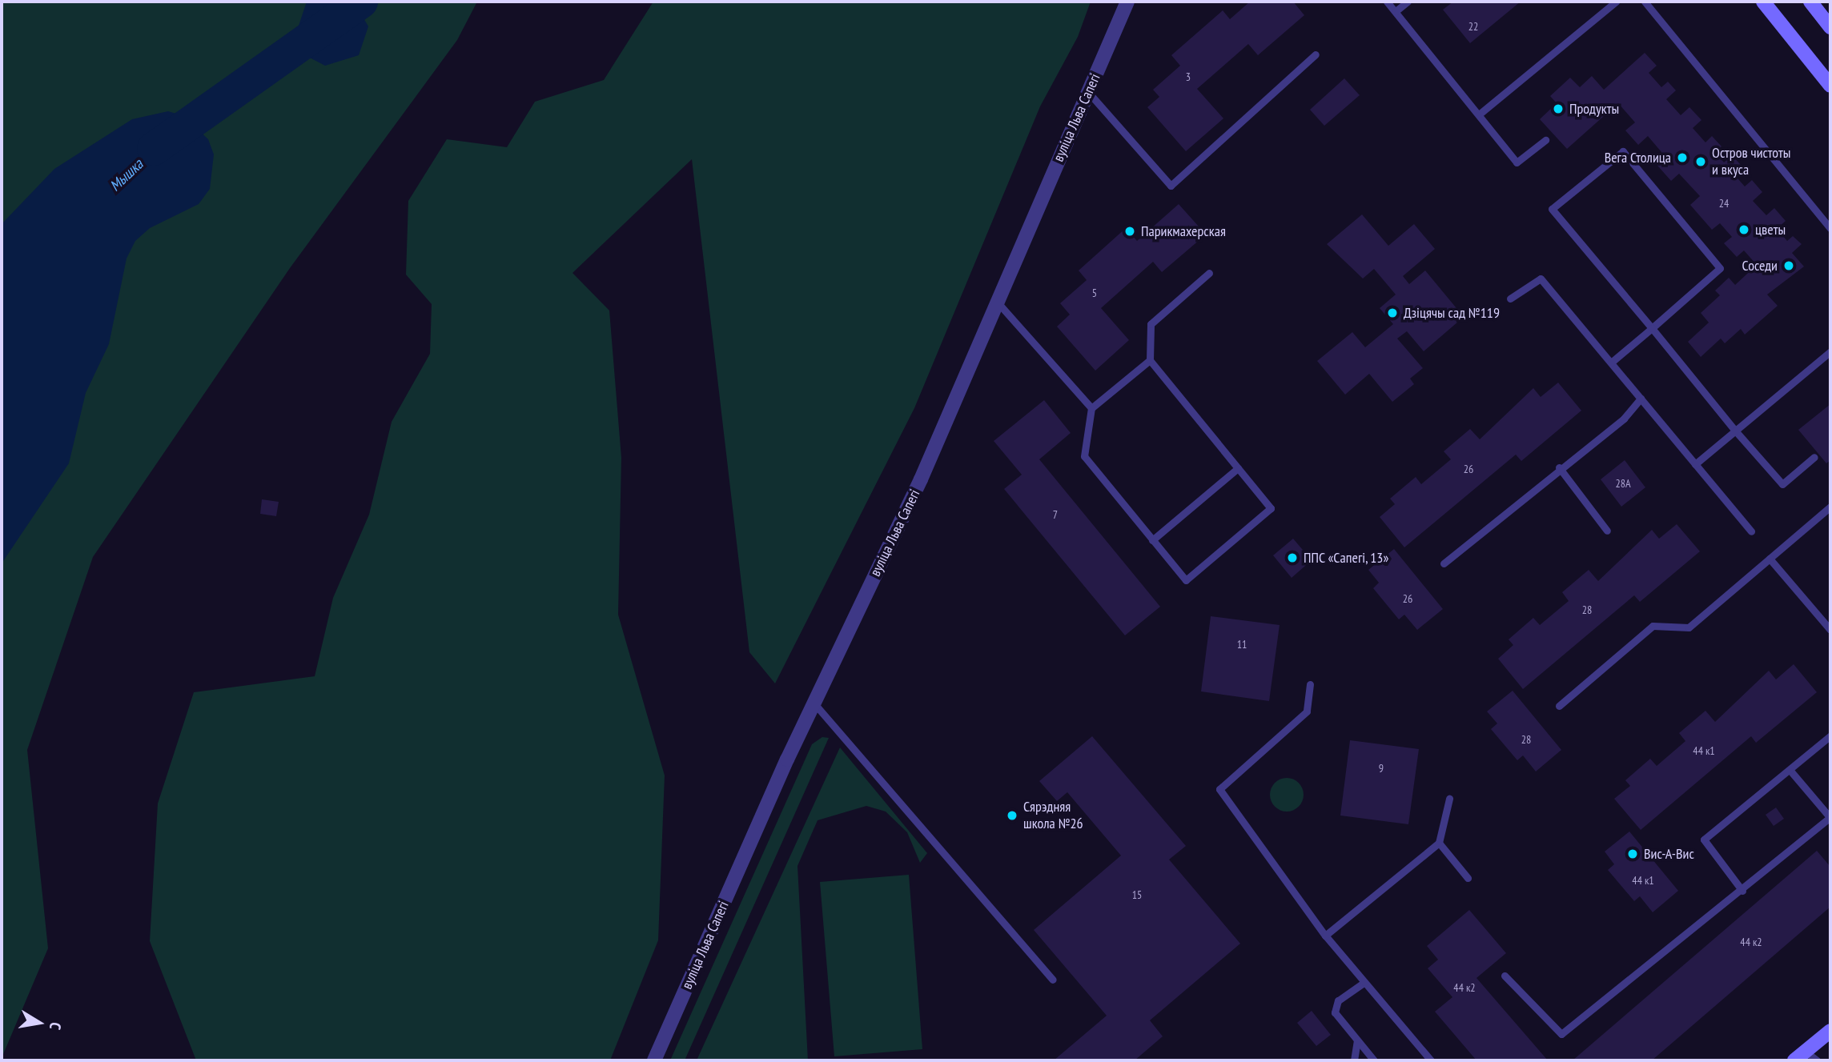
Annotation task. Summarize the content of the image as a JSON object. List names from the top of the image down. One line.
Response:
{"streets":{"street":["вуліца Льва Сапегі"]},"water":["Мышка"],"places":["Продукты","Вега Столица","Остров чистоты и вкуса","цветы","Парикмахерская","Соседи","Дзіцячы сад №119","ППС «Сапегі, 13»","Сярэдняя школа №26","Вис-А-Вис"],"house_numbers":["22","3","24","5","26","28А","7","26","28","11","28","44 к1","9","44 к1","15","44 к2","44 к2"],"north":"right"}
